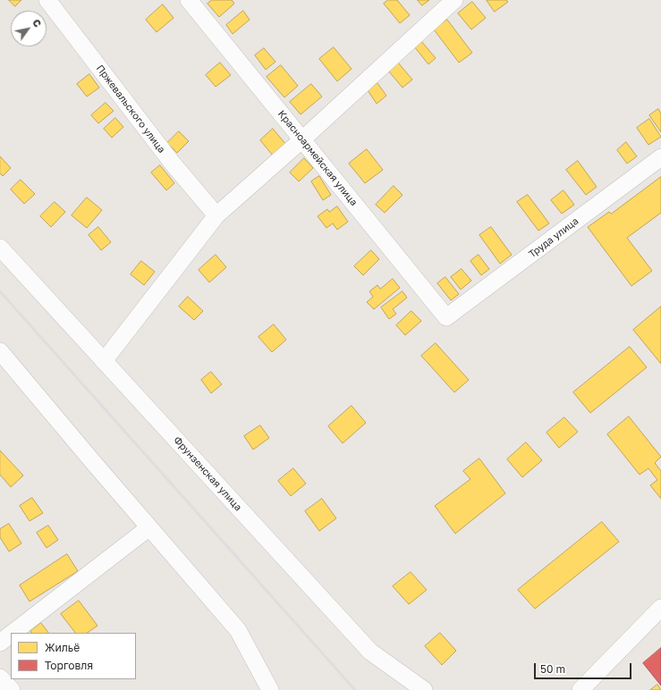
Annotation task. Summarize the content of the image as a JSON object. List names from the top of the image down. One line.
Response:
{"streets":{"street":["Пржевальского улица","Красноармейская улица","Труда улица","Фрунзенская улица"]},"crossings":[["Красноармейская улица","Труда улица"]],"legend":["Жильё","Торговля"],"scale_bar":"50 m","north":"top right"}
